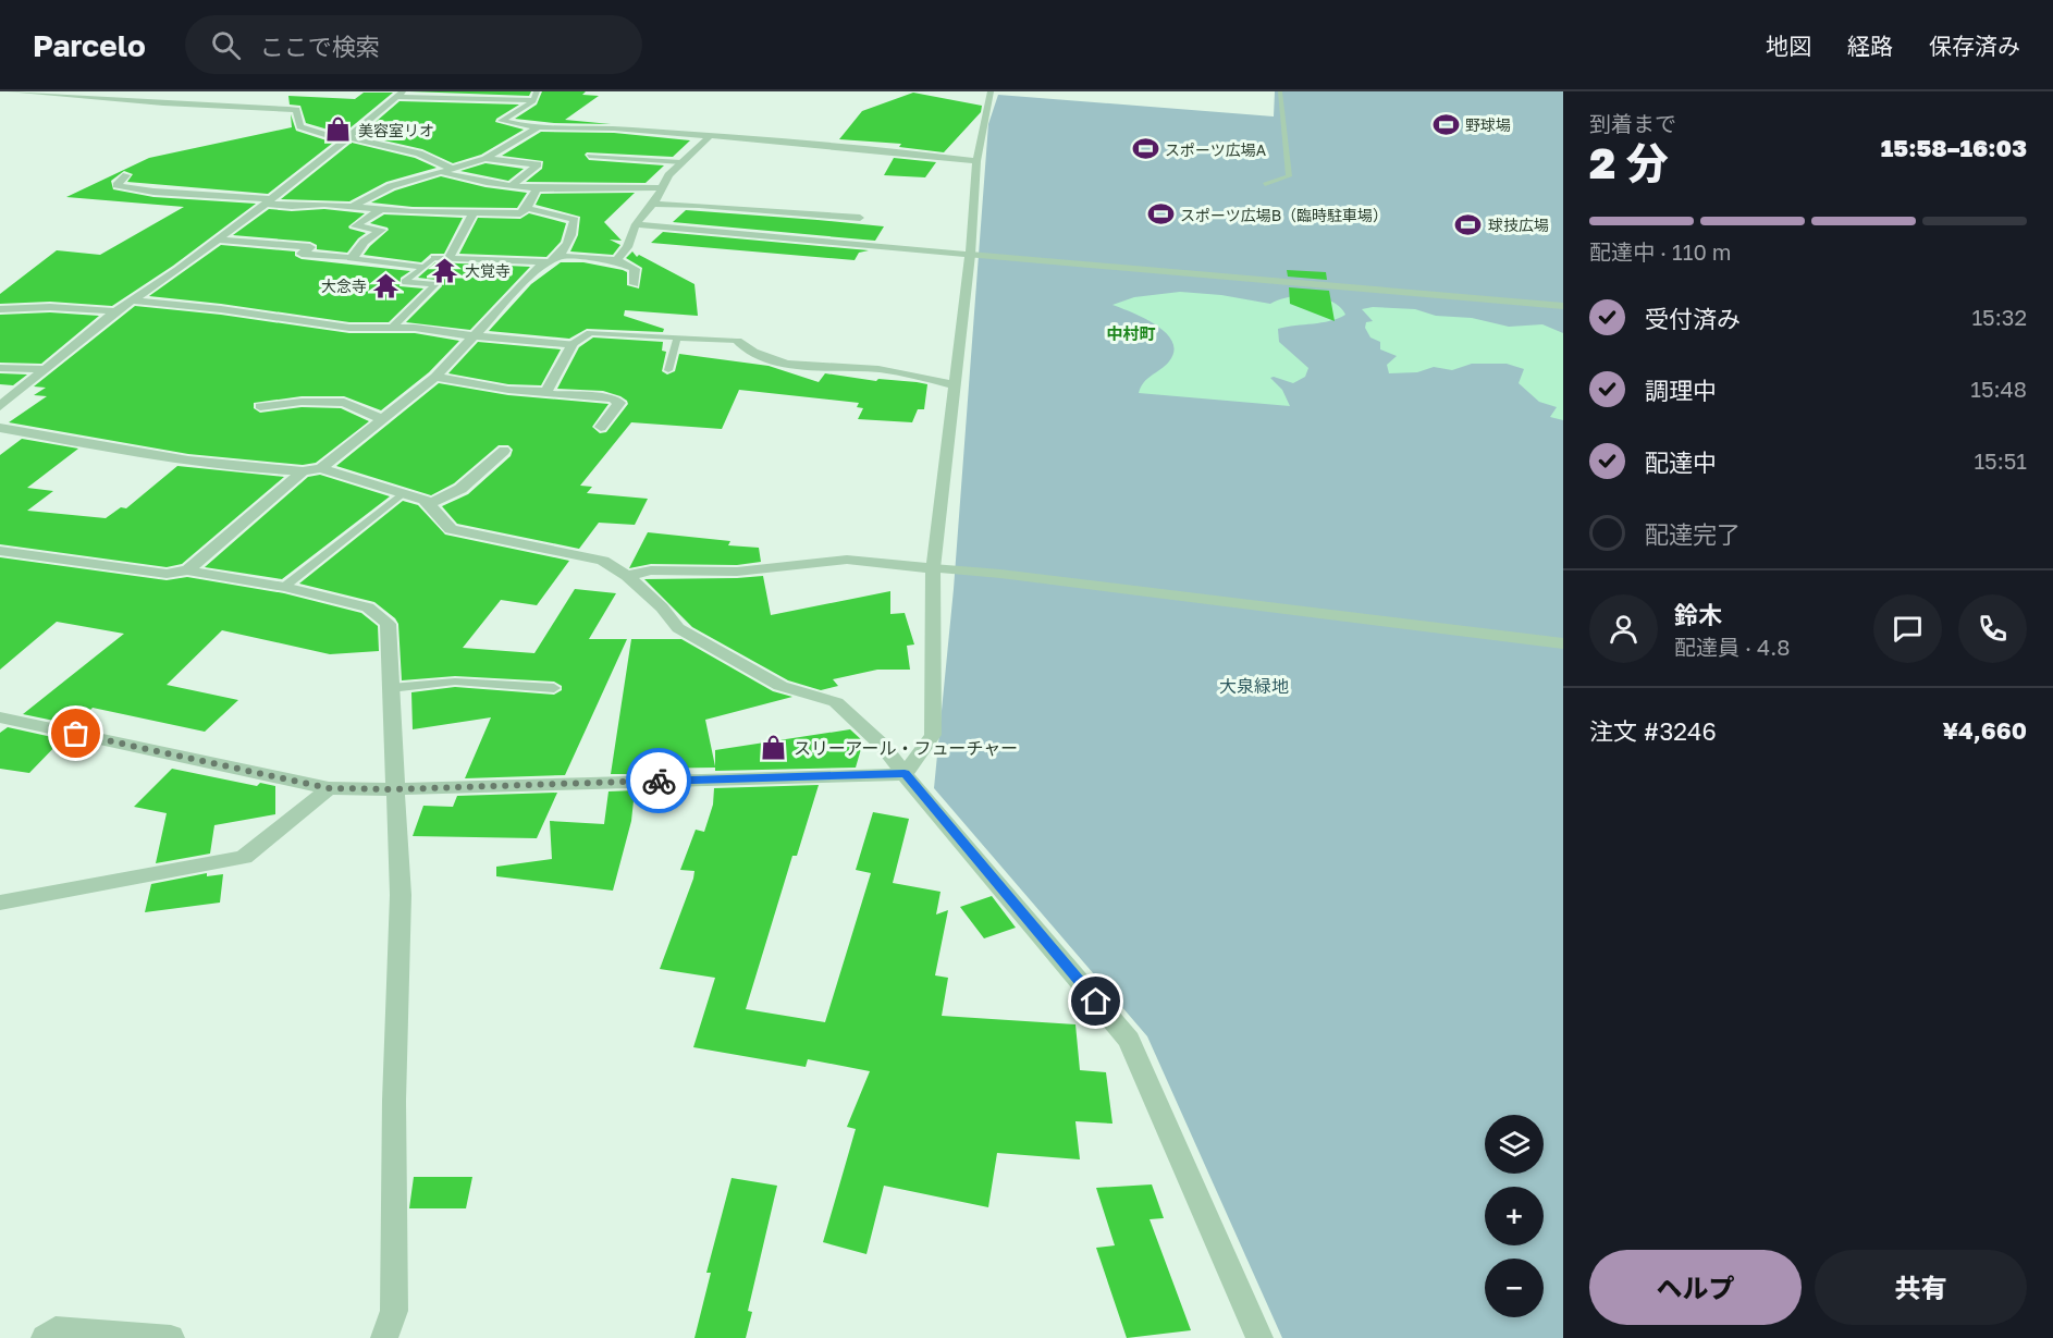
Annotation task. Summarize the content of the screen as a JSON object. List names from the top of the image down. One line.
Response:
{"districts":["中村町"],"parks":["大泉緑地"],"places":{"sports":["野球場","スポーツ広場A","スポーツ広場B（臨時駐車場）","球技広場"],"shop":["美容室リオ","スリーアール・フューチャー"],"temple":["大覚寺","大念寺"]},"page":{"header":"Parcelo","search":"ここで検索","nav":["地図","経路","保存済み"],"heading":["2 分","到着まで","15:58–16:03"],"panel":["鈴木","配達員 · 4.8","注文 #3246","¥4,660"],"bar":"配達中 · 110 m","list":[["受付済み","15:32"],["調理中","15:48"],["配達中","15:51"],"配達完了"],"map_buttons":["+","−"],"buttons":["ヘルプ","共有"]}}
